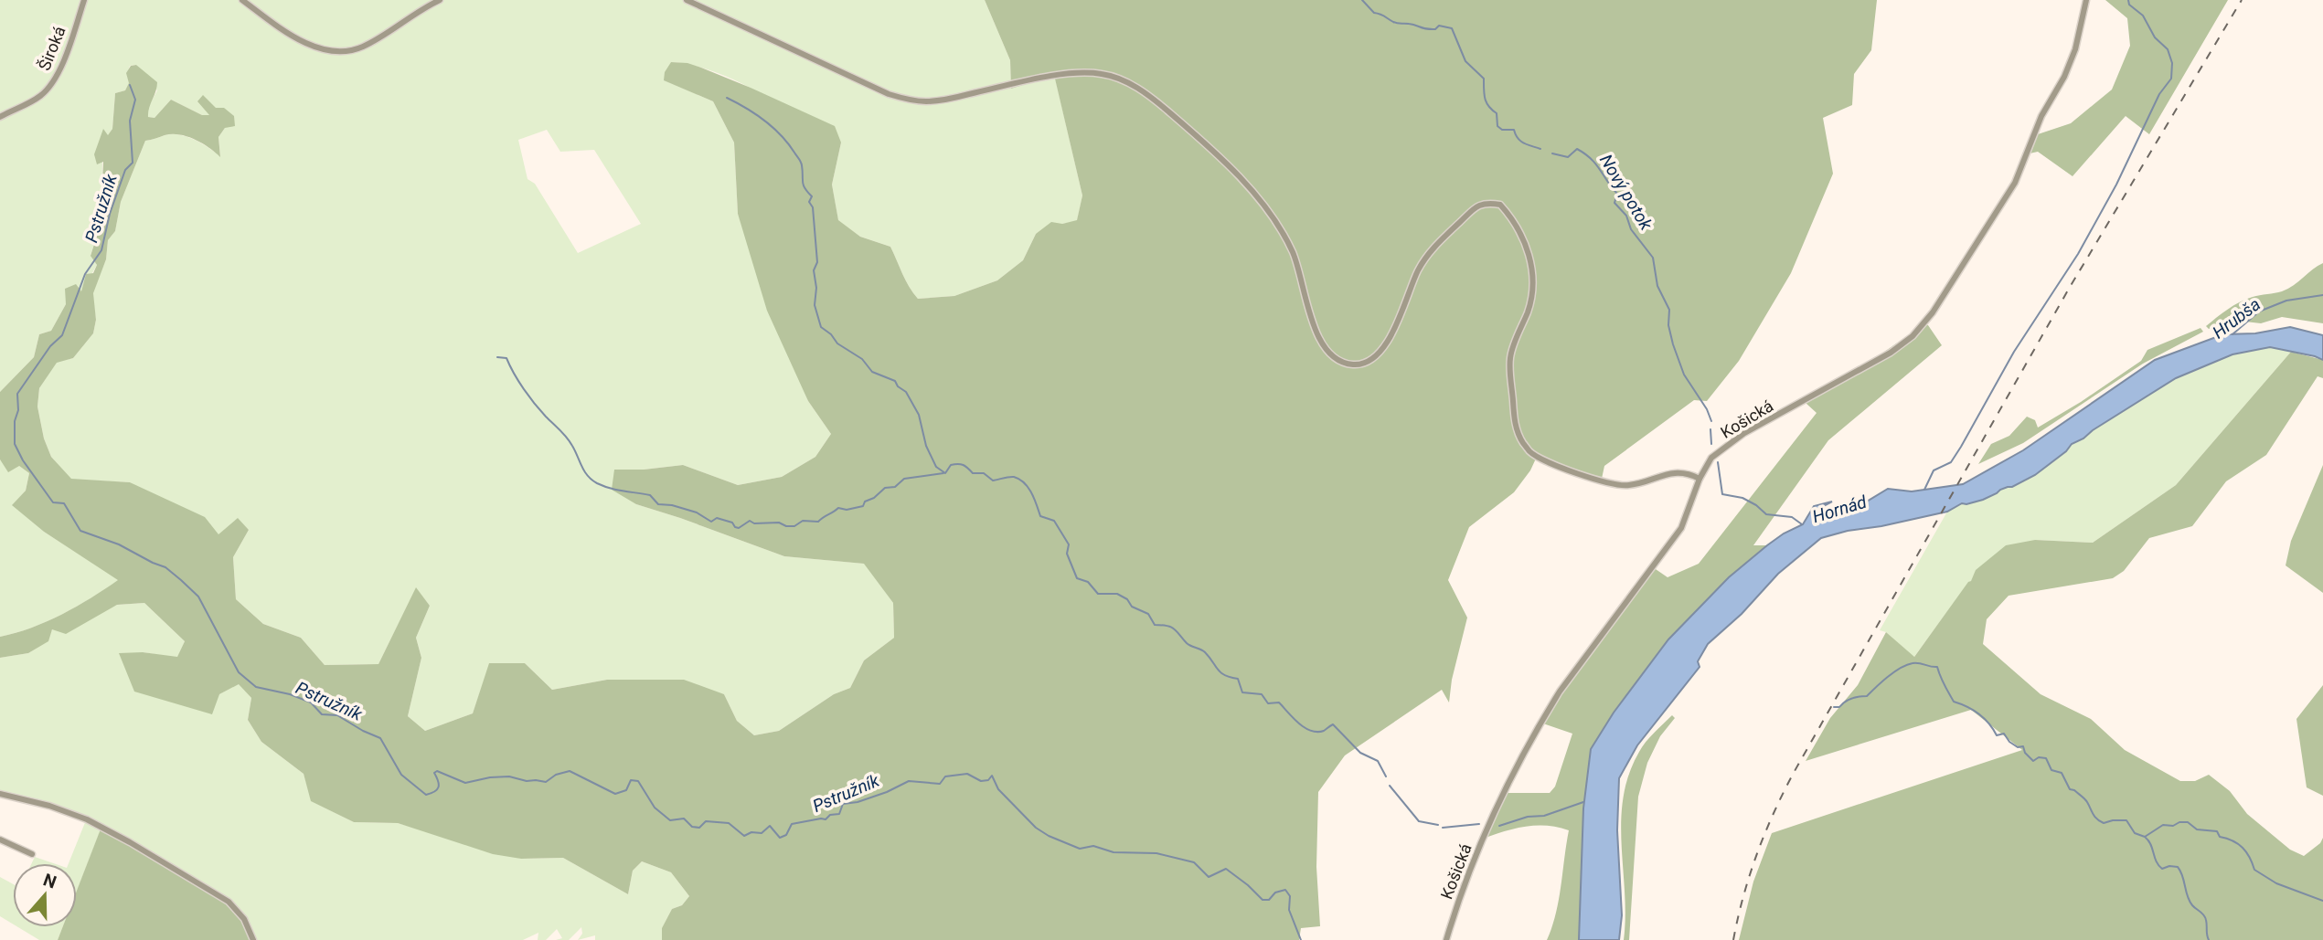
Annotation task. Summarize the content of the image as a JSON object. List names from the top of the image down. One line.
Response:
{"streets":{"street":["Široká","Košická"]},"water":["Nový potok","Pstružník","Hrubša","Hornád"],"north":"top"}
